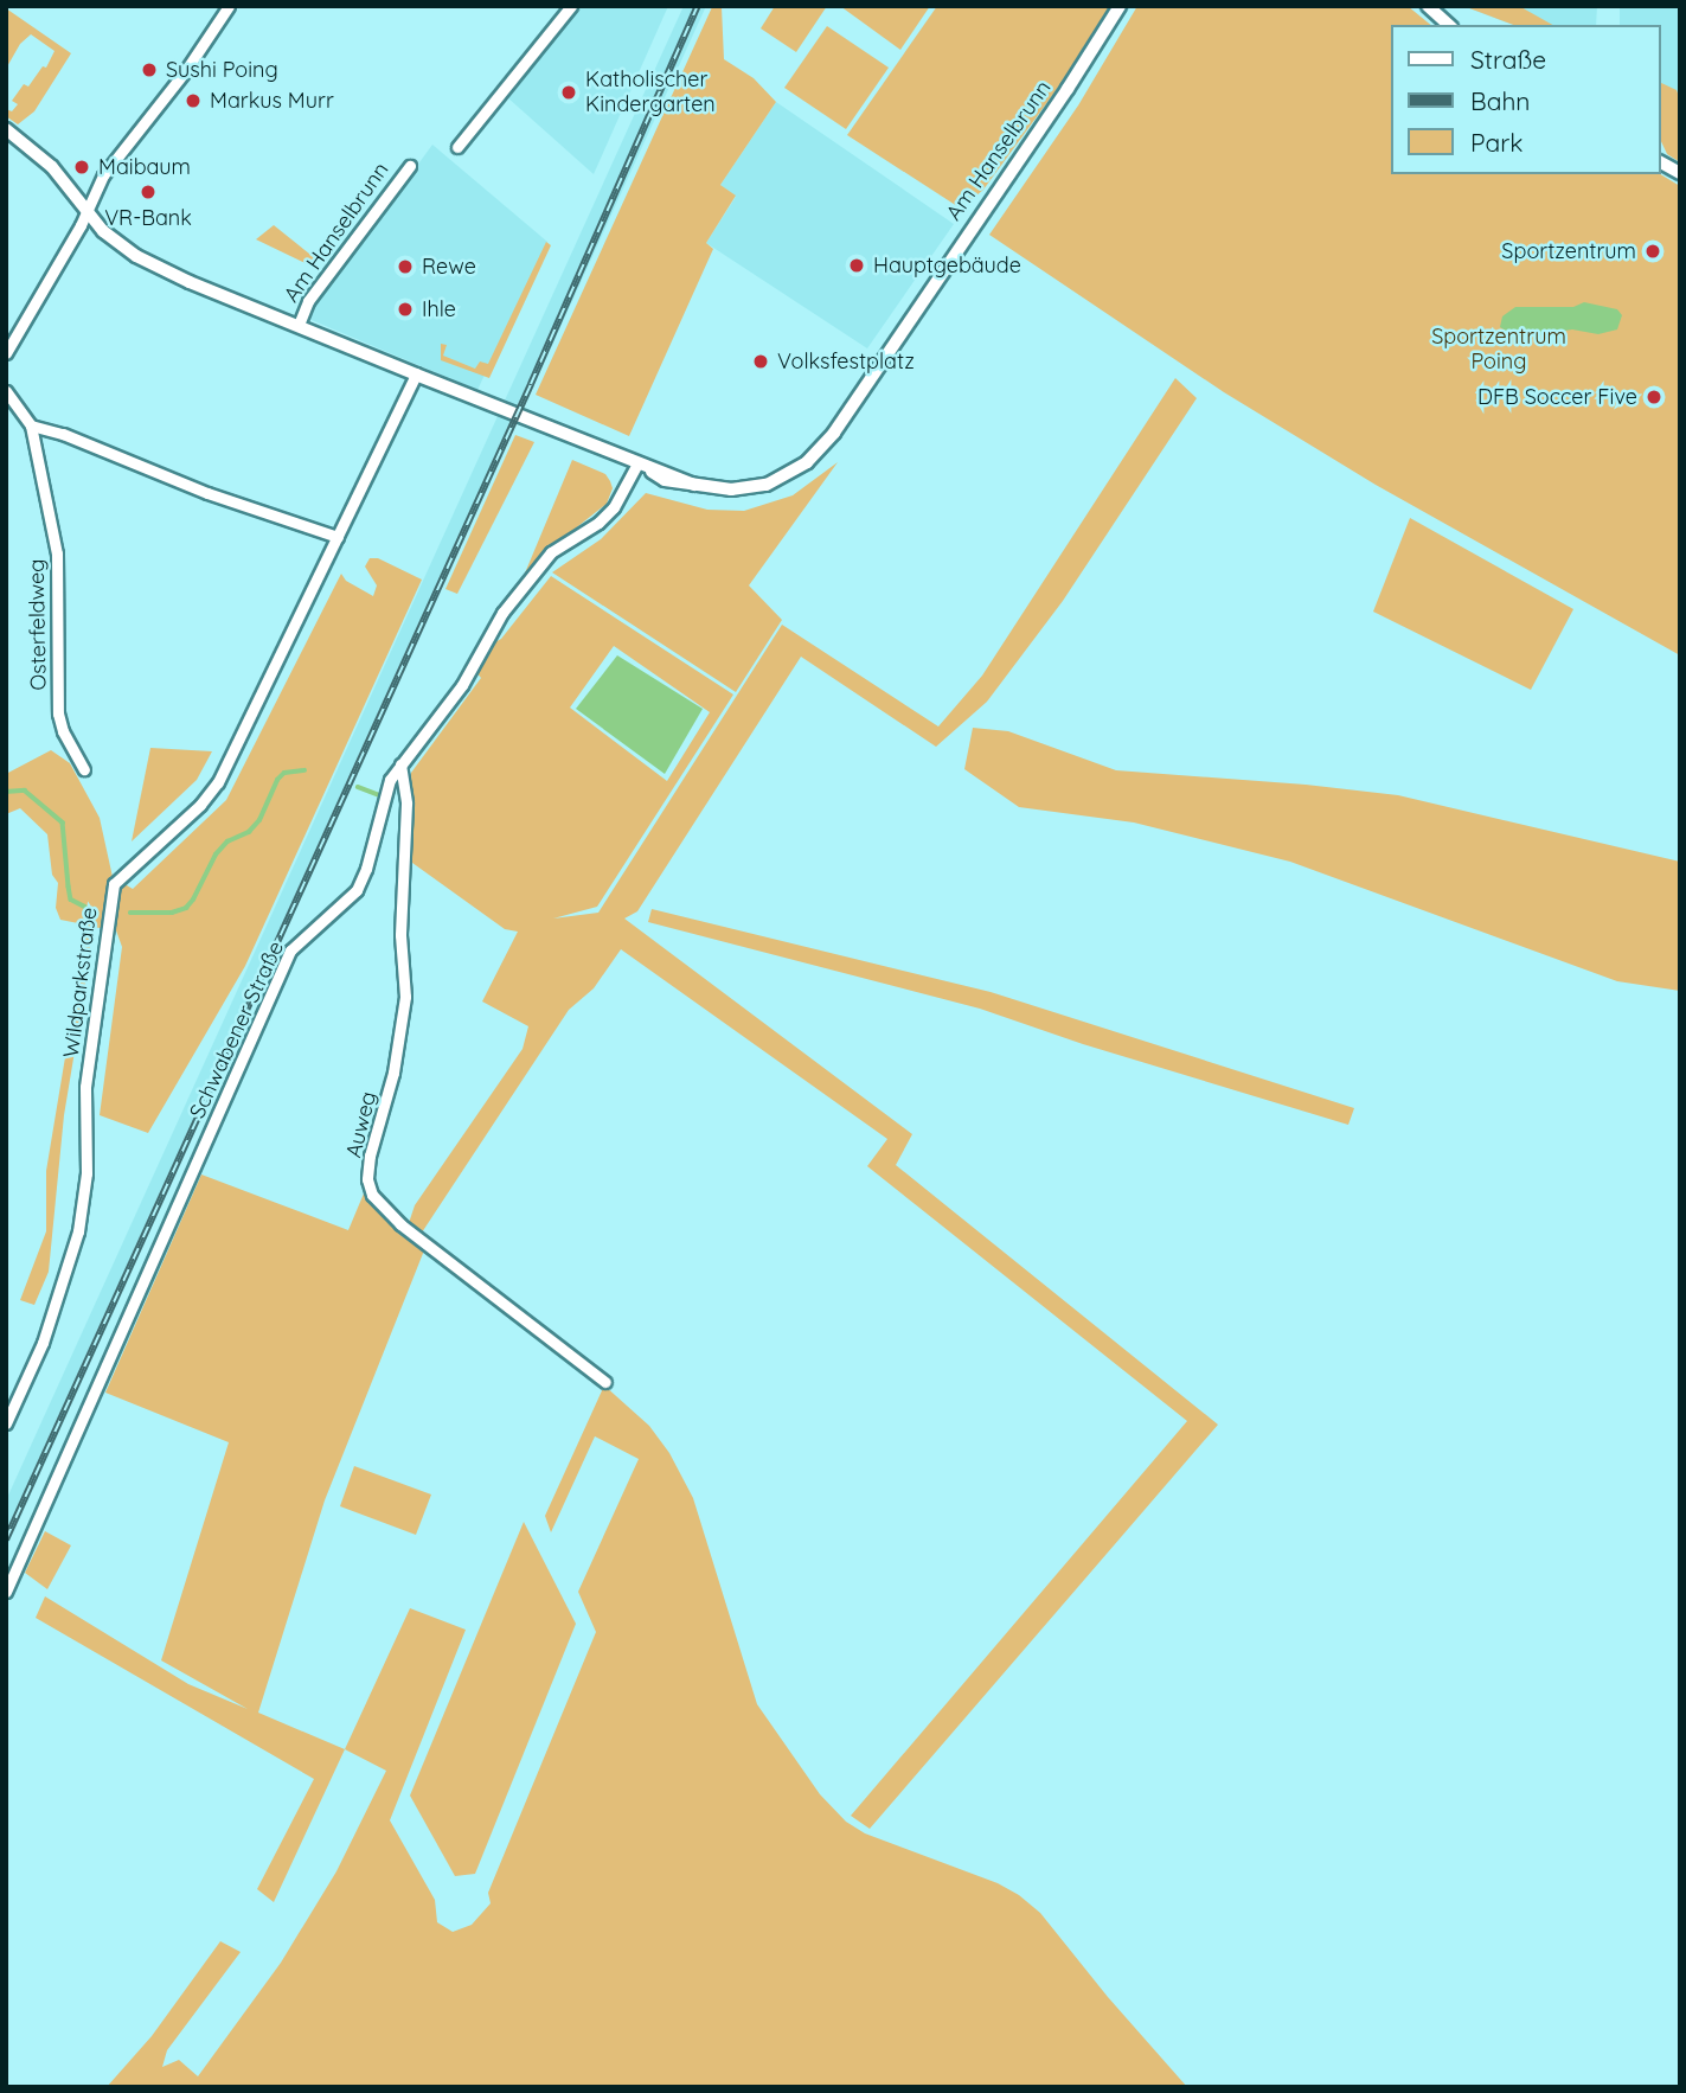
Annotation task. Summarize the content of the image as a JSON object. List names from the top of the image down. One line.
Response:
{"streets":{"street":["Am Hanselbrunn","Osterfeldweg","Wildparkstraße","Schwabener Straße","Auweg"]},"crossings":[["Am Hanselbrunn","Wildparkstraße"],["Am Hanselbrunn","Schwabener Straße"],["Schwabener Straße","Auweg"]],"parks":["Sportzentrum Poing"],"places":["Sushi Poing","Katholischer Kindergarten","Markus Murr","Maibaum","VR-Bank","Sportzentrum","Hauptgebäude","Rewe","Ihle","Volksfestplatz","DFB Soccer Five"],"legend":["Straße","Bahn","Park"]}
